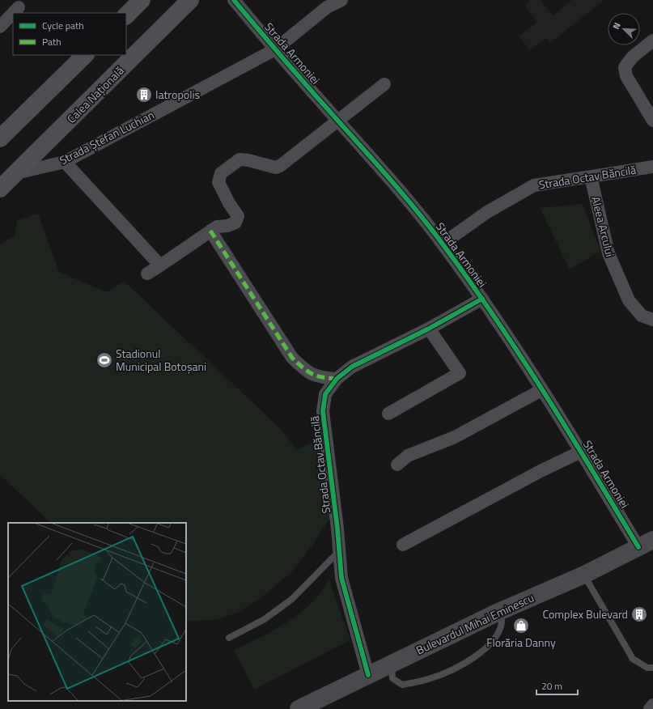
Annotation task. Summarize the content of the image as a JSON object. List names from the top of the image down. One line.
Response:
{"streets":{"main road":["Calea Națională","Bulevardul Mihai Eminescu"],"street":["Strada Armoniei","Strada Ștefan Luchian","Strada Octav Băncilă","Aleea Arcului"]},"crossings":[["Strada Armoniei","Strada Ștefan Luchian"],["Strada Armoniei","Strada Octav Băncilă"],["Strada Armoniei","Bulevardul Mihai Eminescu"],["Calea Națională","Strada Ștefan Luchian"],["Strada Octav Băncilă","Aleea Arcului"],["Strada Octav Băncilă","Bulevardul Mihai Eminescu"]],"places":{"building":["Iatropolis","Complex Bulevard"],"sports":["Stadionul Municipal Botoșani"],"shop":["Florăria Danny"]},"legend":["Cycle path","Path"],"scale_bar":"20 m","north":"top left"}
